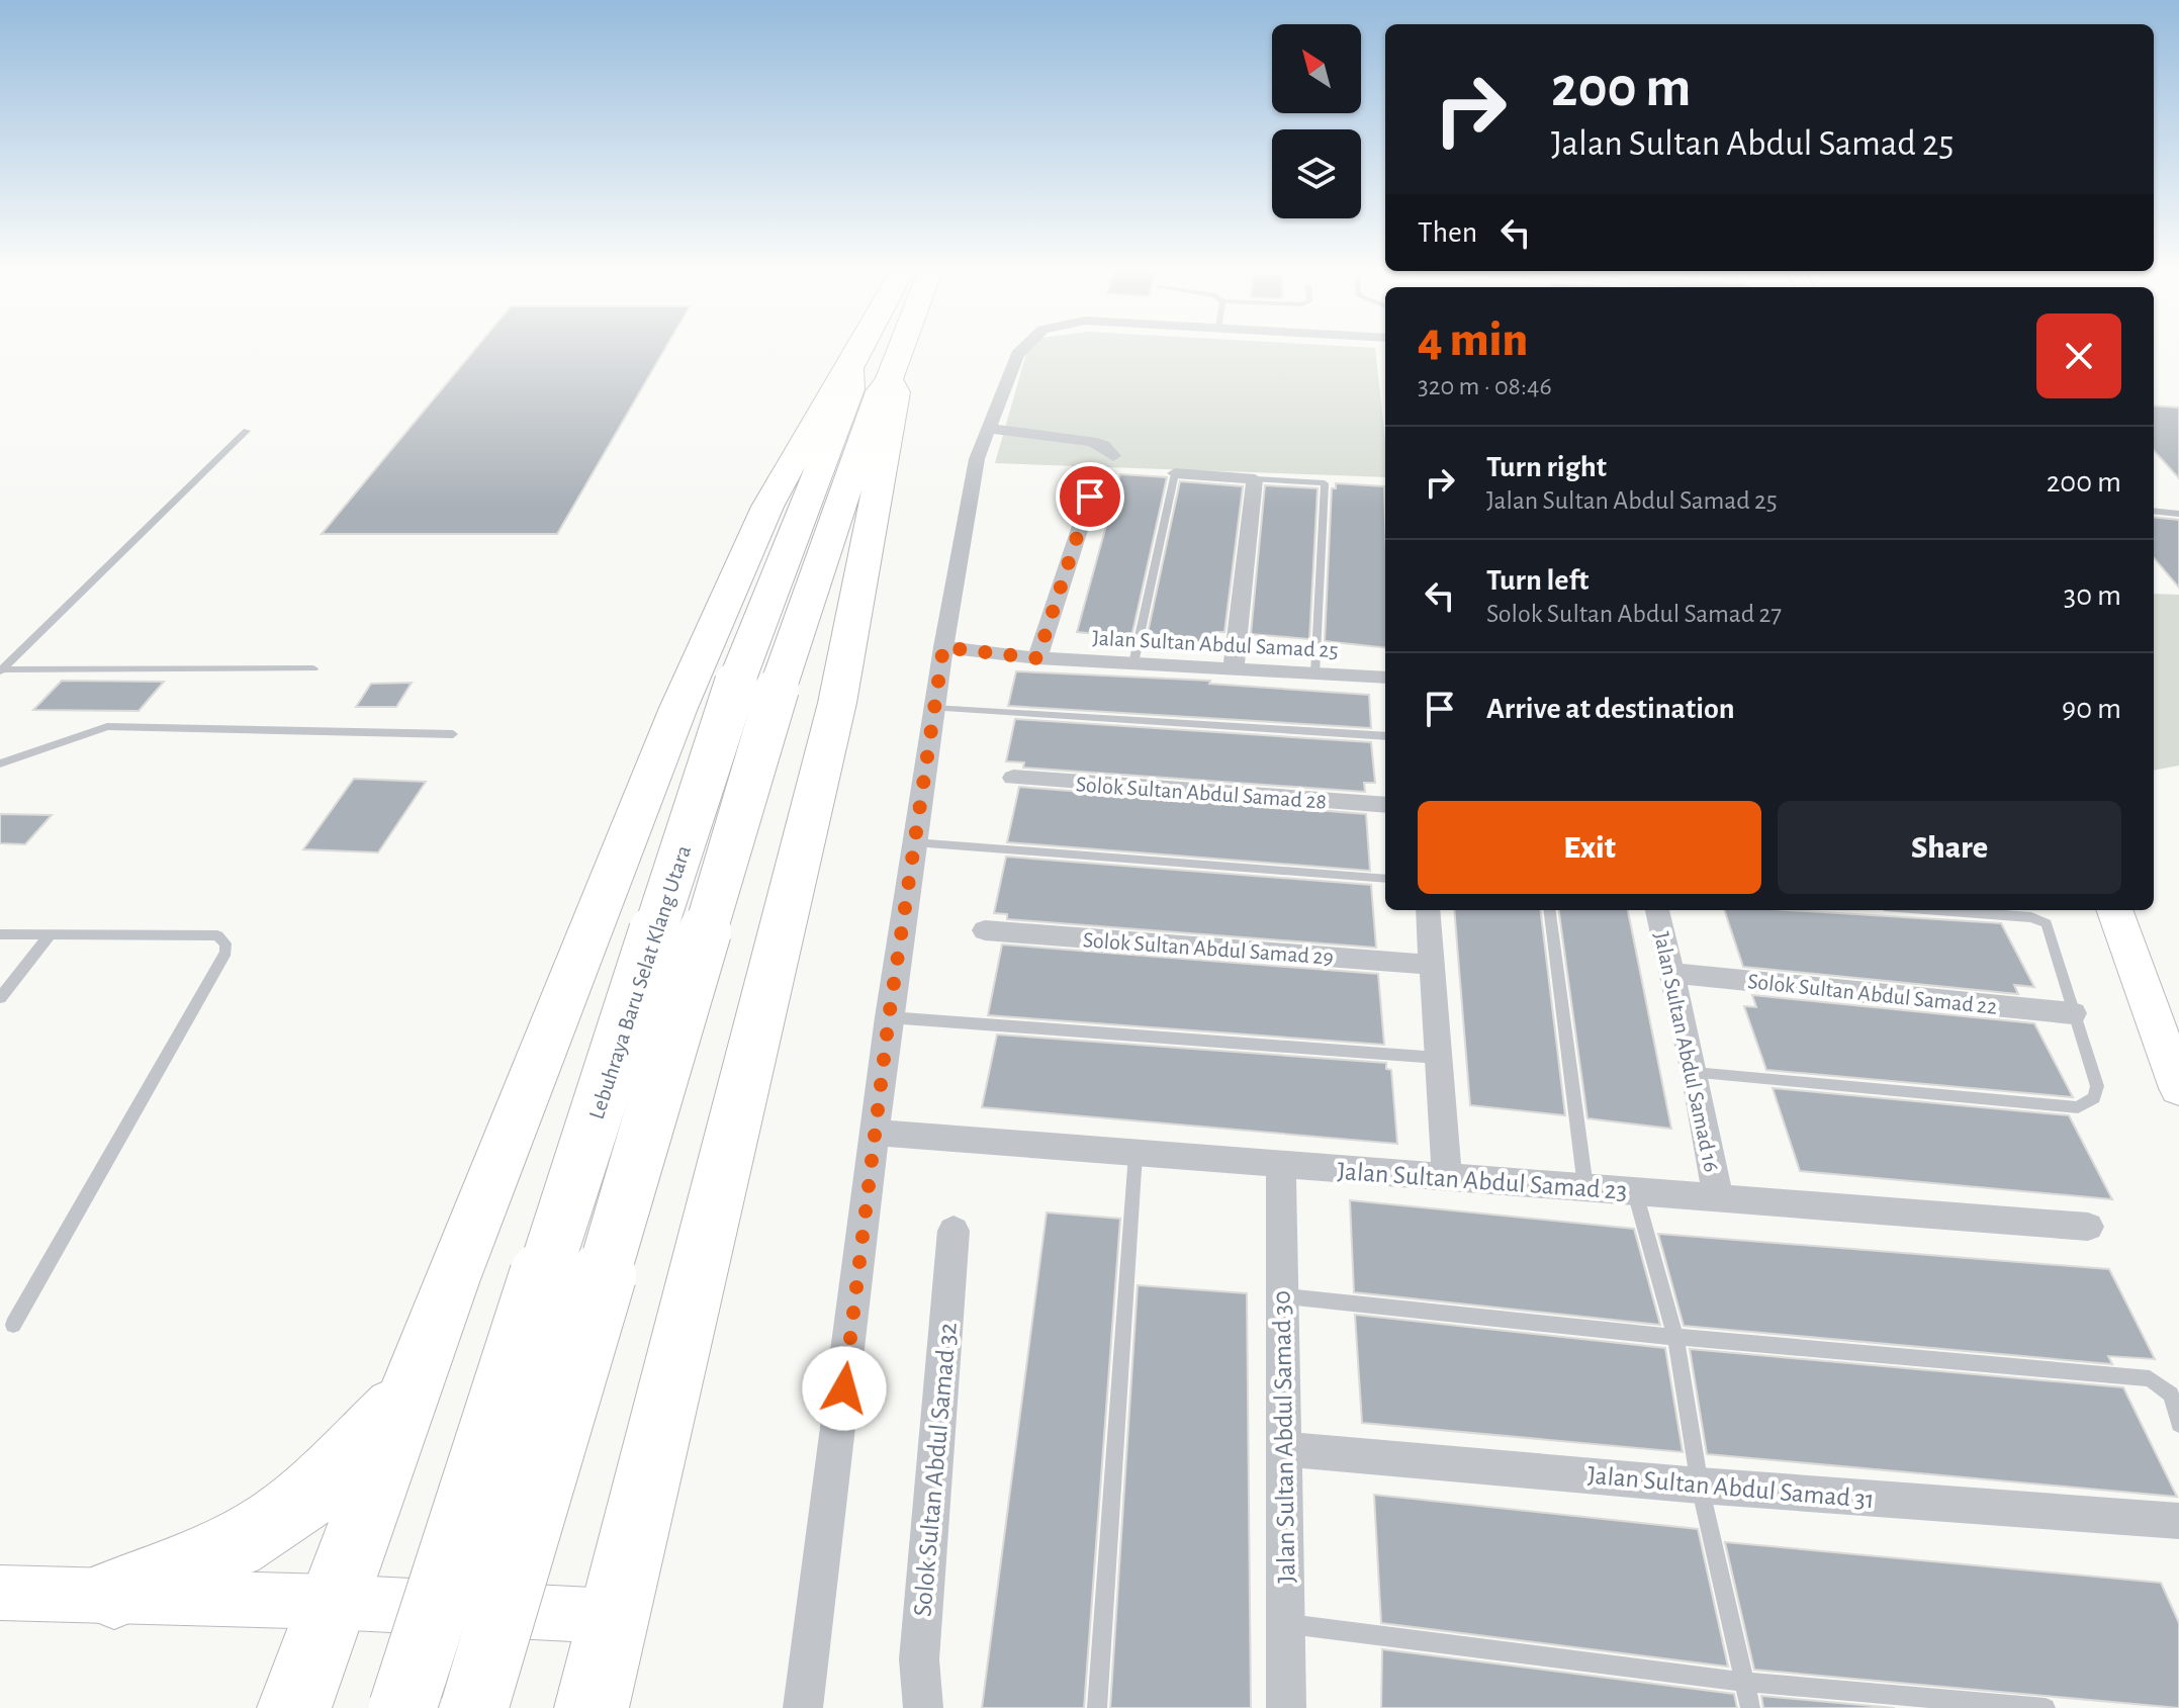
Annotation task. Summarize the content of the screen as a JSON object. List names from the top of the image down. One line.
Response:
{"streets":{"highway":["Lebuhraya Baru Selat Klang Utara"],"street":["Jalan Sultan Abdul Samad 25","Solok Sultan Abdul Samad 28","Solok Sultan Abdul Samad 29","Solok Sultan Abdul Samad 22","Jalan Sultan Abdul Samad 16","Jalan Sultan Abdul Samad 23","Jalan Sultan Abdul Samad 30","Solok Sultan Abdul Samad 32","Jalan Sultan Abdul Samad 31"]},"crossings":[["Solok Sultan Abdul Samad 22","Jalan Sultan Abdul Samad 16"],["Jalan Sultan Abdul Samad 16","Jalan Sultan Abdul Samad 23"],["Jalan Sultan Abdul Samad 23","Jalan Sultan Abdul Samad 30"],["Jalan Sultan Abdul Samad 30","Jalan Sultan Abdul Samad 31"]],"north":"top left","page":{"turn":["200 m","Jalan Sultan Abdul Samad 25"],"then":"Then","heading":["4 min","320 m · 08:46"],"list":[{"name":"Turn right","note":"Jalan Sultan Abdul Samad 25","value":"200 m"},{"name":"Turn left","note":"Solok Sultan Abdul Samad 27","value":"30 m"},{"name":"Arrive at destination","value":"90 m"}],"buttons":["Exit","Share"]}}
